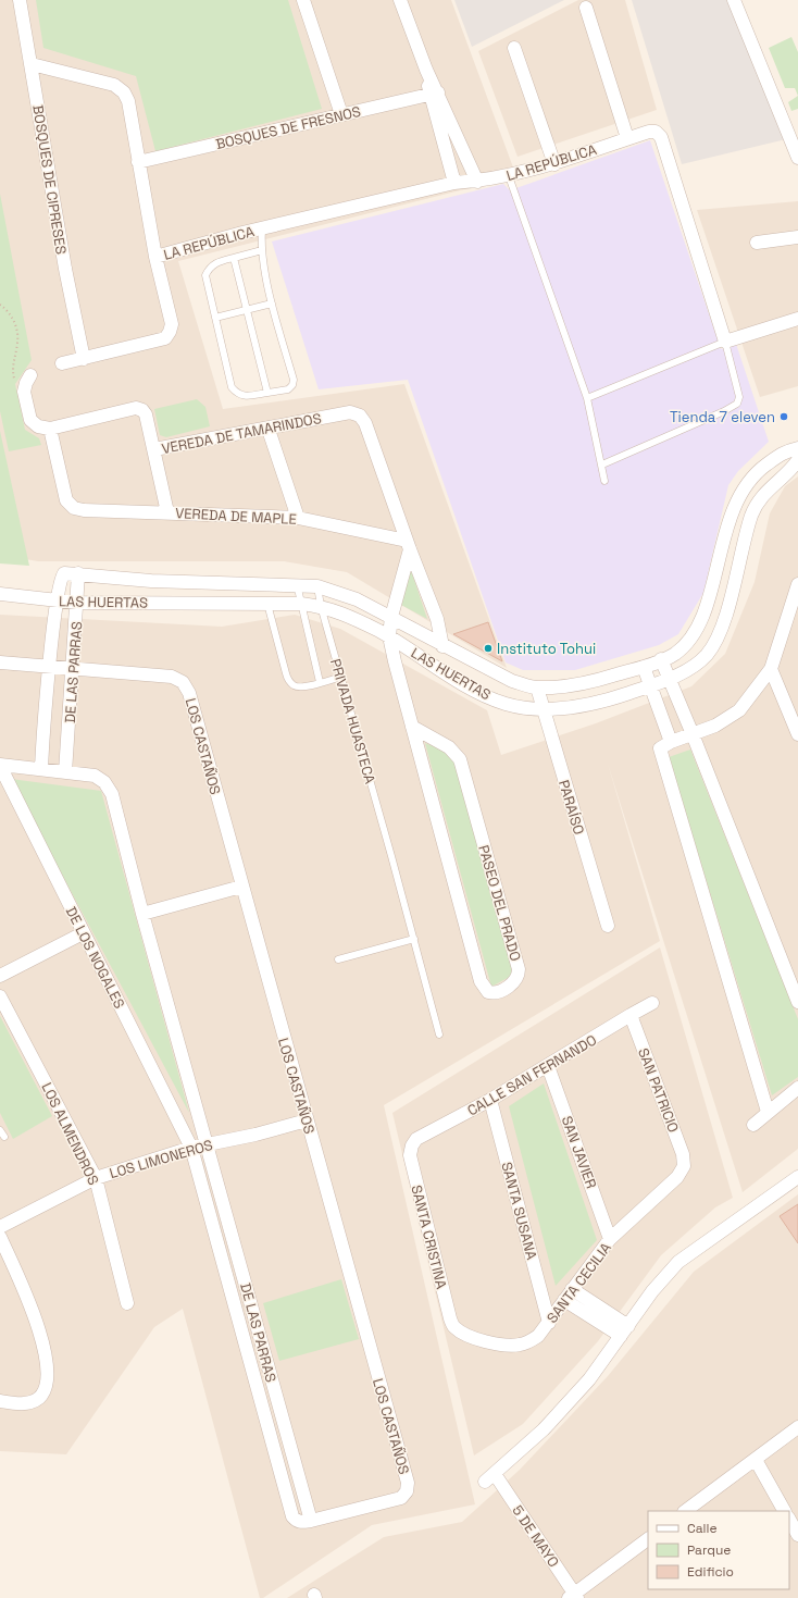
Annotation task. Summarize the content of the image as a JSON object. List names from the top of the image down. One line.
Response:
{"streets":{"street":["BOSQUES DE FRESNOS","LA REPÚBLICA","BOSQUES DE CIPRESES","VEREDA DE TAMARINDOS","VEREDA DE MAPLE","LAS HUERTAS","DE LAS PARRAS","LOS CASTAÑOS","PARAÍSO","PASEO DEL PRADO","DE LOS NOGALES","CALLE SAN FERNANDO","SAN PATRICIO","LOS ALMENDROS","SAN JAVIER","LOS LIMONEROS","SANTA SUSANA","SANTA CRISTINA","SANTA CECILIA","5 DE MAYO"],"lane":["PRIVADA HUASTECA"]},"crossings":[["VEREDA DE TAMARINDOS","VEREDA DE MAPLE"],["VEREDA DE TAMARINDOS","PASEO DEL PRADO"],["VEREDA DE MAPLE","PASEO DEL PRADO"],["LAS HUERTAS","DE LAS PARRAS"],["LAS HUERTAS","PRIVADA HUASTECA"],["LAS HUERTAS","PARAÍSO"],["LAS HUERTAS","PASEO DEL PRADO"],["DE LAS PARRAS","LOS CASTAÑOS"],["DE LAS PARRAS","DE LOS NOGALES"],["DE LAS PARRAS","LOS LIMONEROS"],["LOS CASTAÑOS","LOS LIMONEROS"],["DE LOS NOGALES","LOS LIMONEROS"],["CALLE SAN FERNANDO","SAN PATRICIO"],["CALLE SAN FERNANDO","SAN JAVIER"],["CALLE SAN FERNANDO","SANTA SUSANA"],["CALLE SAN FERNANDO","SANTA CRISTINA"],["SAN PATRICIO","SANTA CECILIA"],["LOS ALMENDROS","LOS LIMONEROS"],["SAN JAVIER","SANTA CECILIA"],["SANTA SUSANA","SANTA CECILIA"],["SANTA CRISTINA","SANTA CECILIA"]],"places":["Tienda 7 eleven","Instituto Tohui"],"legend":["Calle","Parque","Edificio"]}
